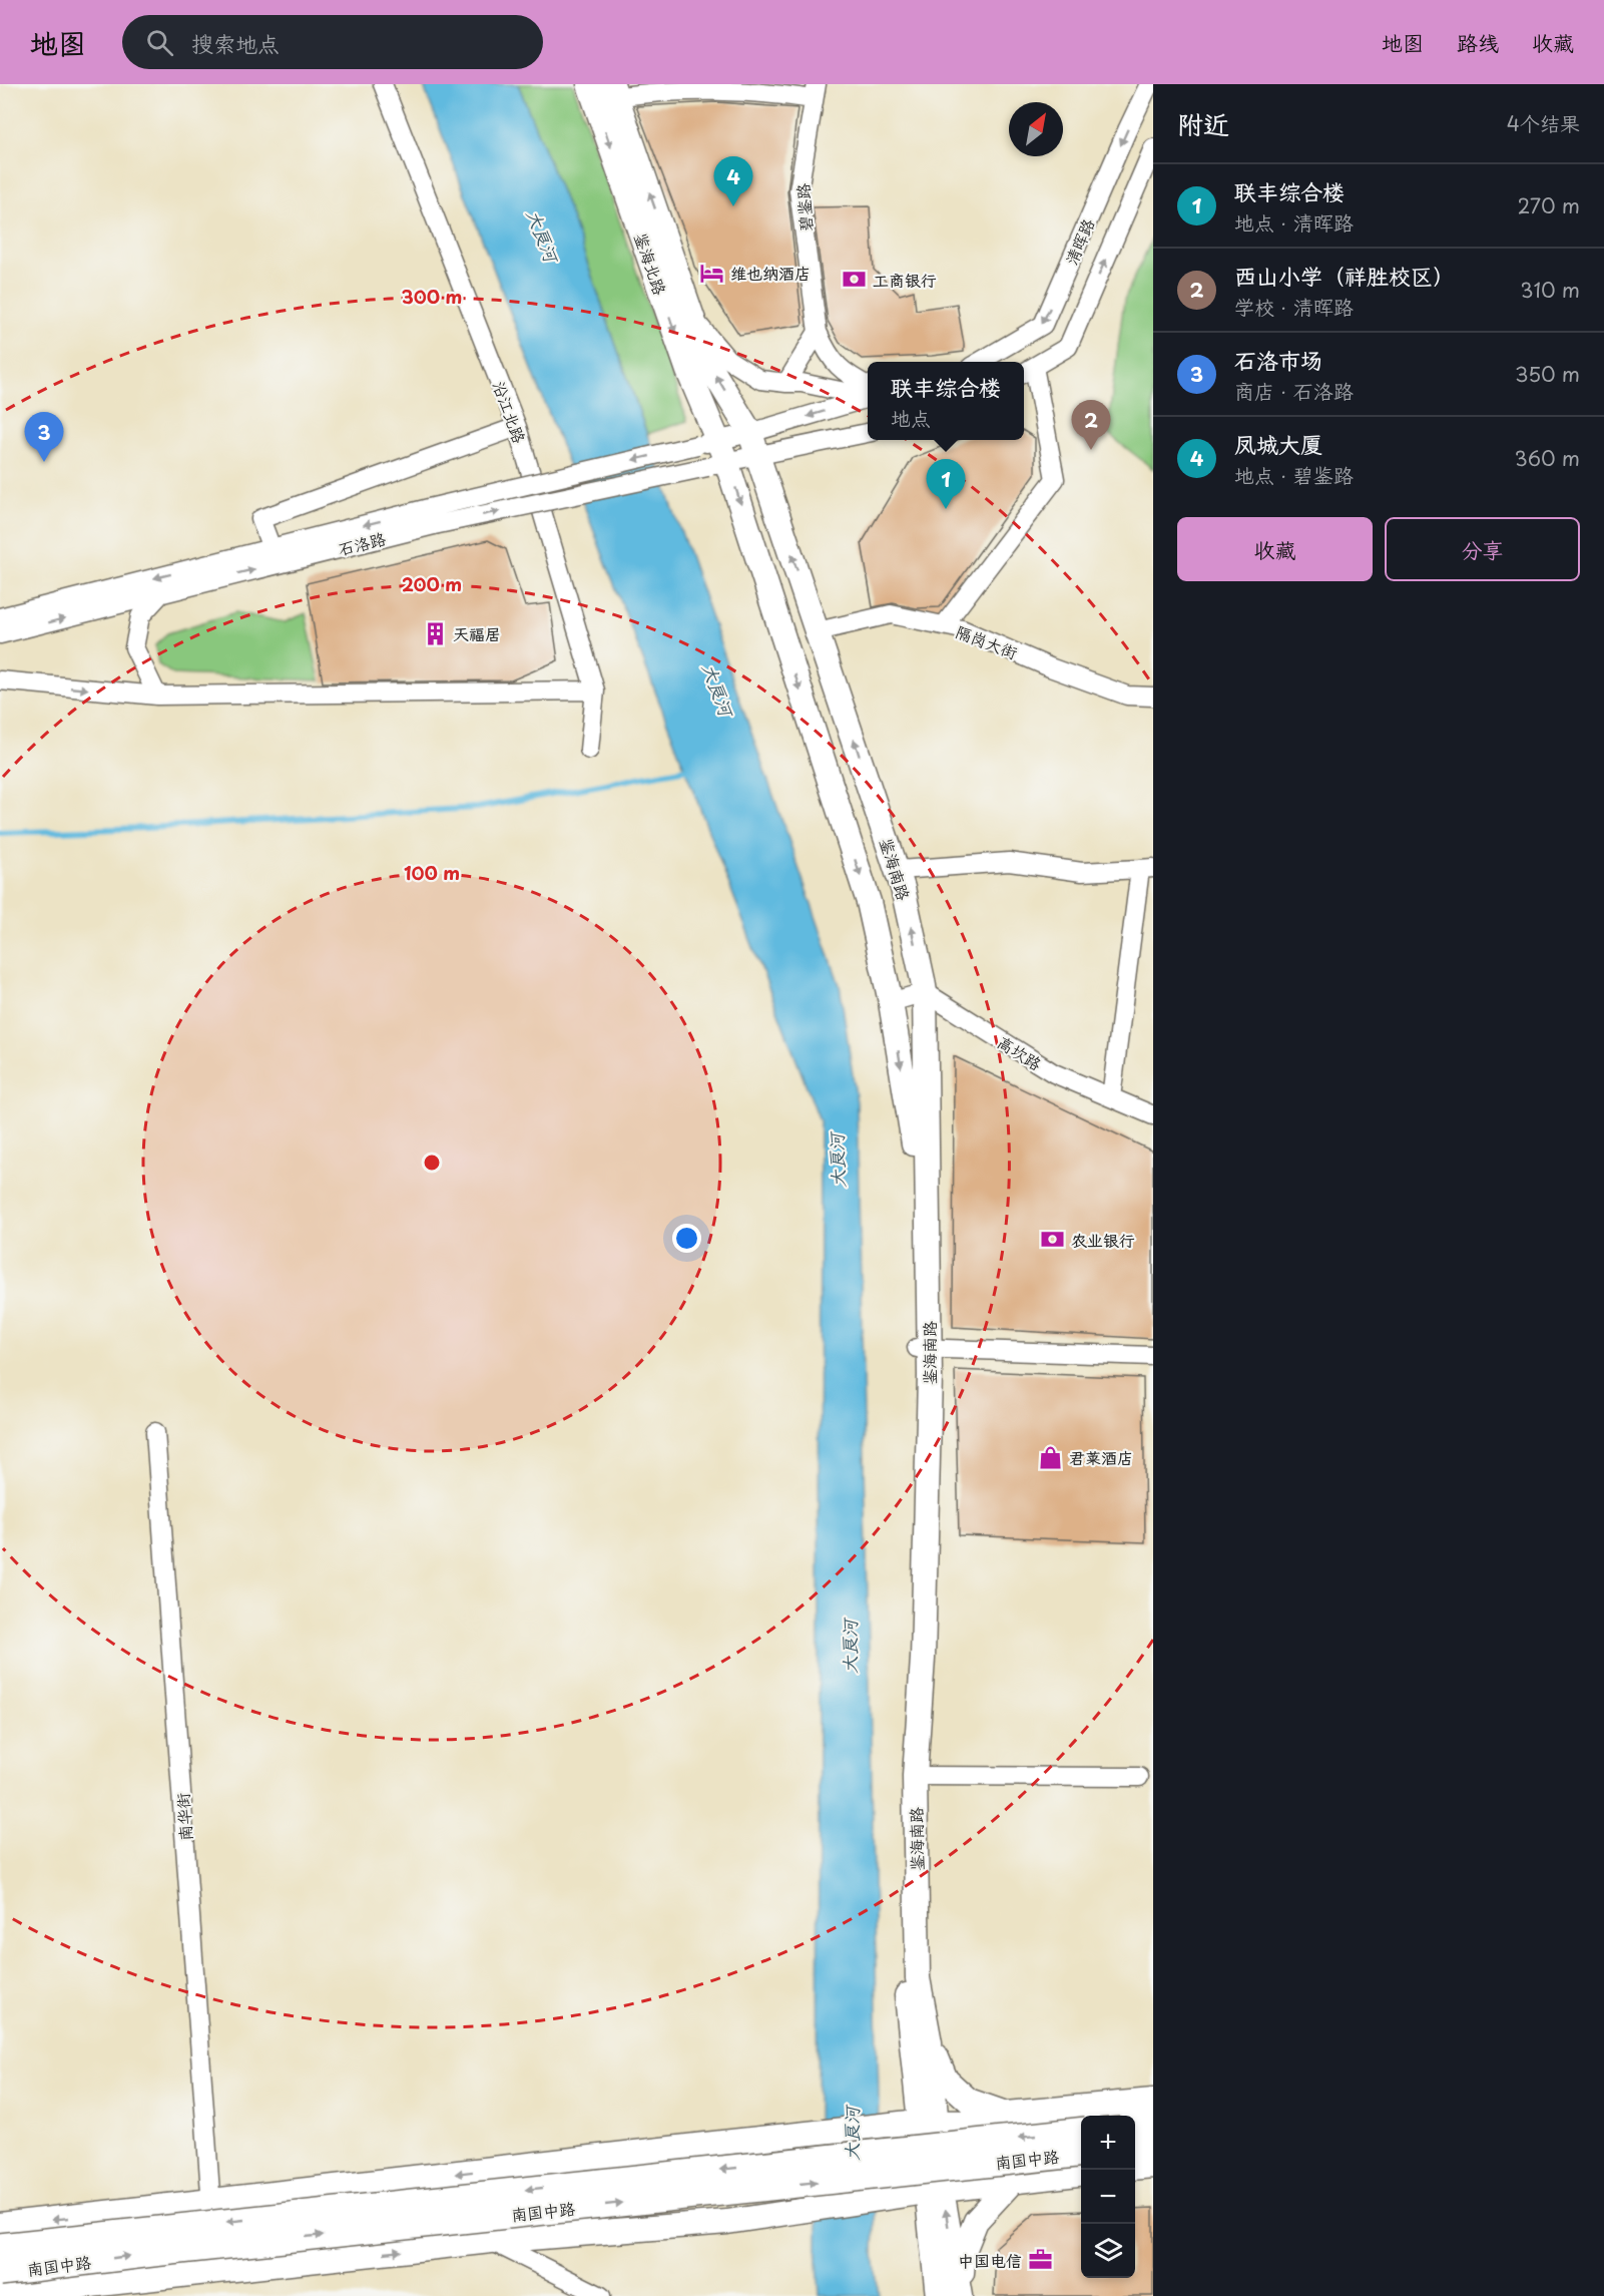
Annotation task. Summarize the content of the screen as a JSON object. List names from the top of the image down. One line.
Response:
{"streets":{"highway":["南国中路"],"main road":["鉴海北路","鉴海南路"],"street":["碧鉴路","清晖路","沿江北路","石洛路","隔岗大街","高坎路","南华街"]},"crossings":[["鉴海北路","石洛路"],["鉴海北路","鉴海南路"],["石洛路","鉴海南路"],["隔岗大街","鉴海南路"],["鉴海南路","高坎路"],["鉴海南路","南国中路"]],"water":["大良河"],"places":{"hotel":["维也纳酒店"],"bank":["工商银行","农业银行"],"building":["天福居"],"shop":["君莱酒店"],"office":["中国电信"]},"north":"top right","page":{"header":"地图","search":"搜索地点","nav":["地图","路线","收藏"],"heading":["附近","4个结果"],"pins":["4","2","3","1"],"list":[{"mark":"1","name":"联丰综合楼","note":"地点 · 清晖路","value":"270 m"},{"mark":"2","name":"西山小学（祥胜校区）","note":"学校 · 清晖路","value":"310 m"},{"mark":"3","name":"石洛市场","note":"商店 · 石洛路","value":"350 m"},{"mark":"4","name":"凤城大厦","note":"地点 · 碧鉴路","value":"360 m"}],"popup":["联丰综合楼","地点"],"buttons":["收藏","分享"],"map_buttons":["+","−"]},"rings":["300 m","200 m","100 m"]}
